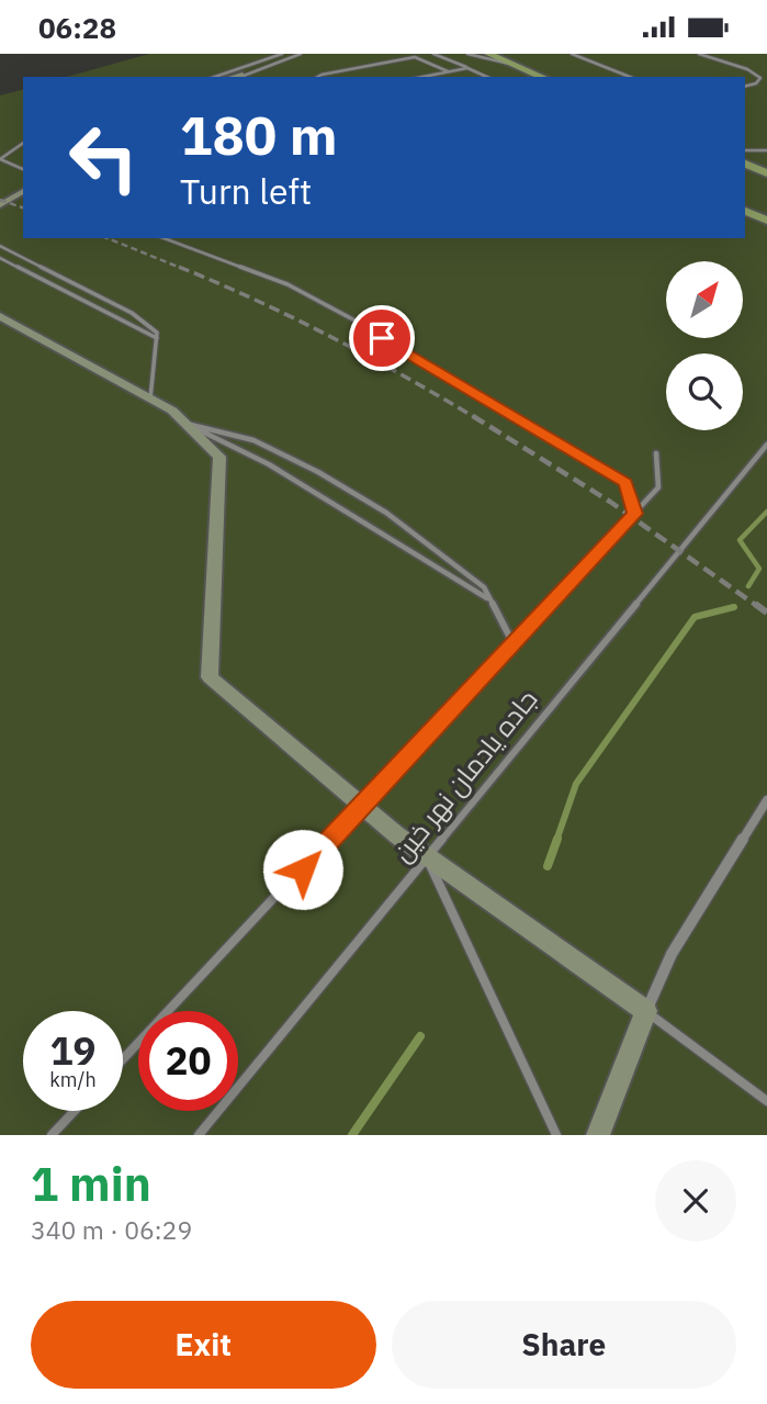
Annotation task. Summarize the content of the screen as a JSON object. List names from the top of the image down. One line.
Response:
{"streets":{"lane":["جاده یادمان نهر خین"]},"north":"top right","page":{"status":"06:28","turn":["180 m","Turn left"],"speed":"19 km/h","limit":"20","heading":["1 min","340 m · 06:29"],"buttons":["Exit","Share"]}}
